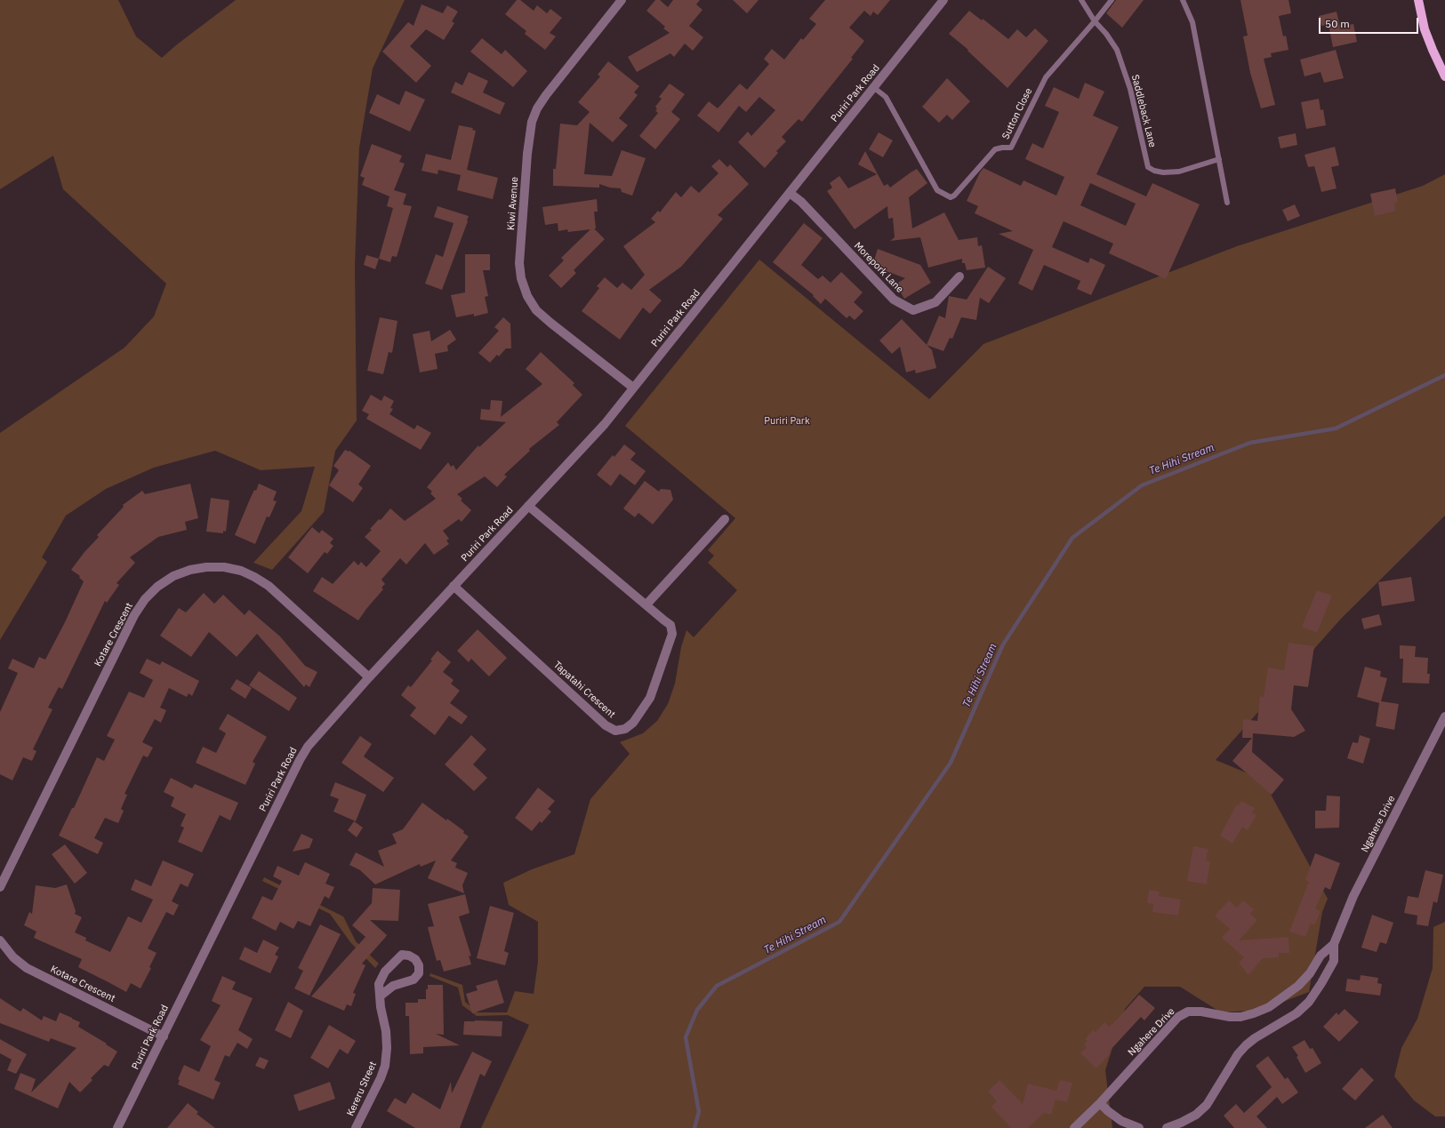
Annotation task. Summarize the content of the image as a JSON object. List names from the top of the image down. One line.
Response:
{"streets":{"street":["Puriri Park Road","Kiwi Avenue","Morepork Lane","Kotare Crescent","Tapatahi Crescent","Ngahere Drive","Kereru Street"],"lane":["Saddleback Lane","Sutton Close"]},"crossings":[["Puriri Park Road","Sutton Close"],["Puriri Park Road","Kiwi Avenue"],["Puriri Park Road","Morepork Lane"],["Puriri Park Road","Kotare Crescent"],["Puriri Park Road","Tapatahi Crescent"],["Saddleback Lane","Sutton Close"]],"water":["Te Hihi Stream"],"parks":["Puriri Park"],"scale_bar":"50 m"}
